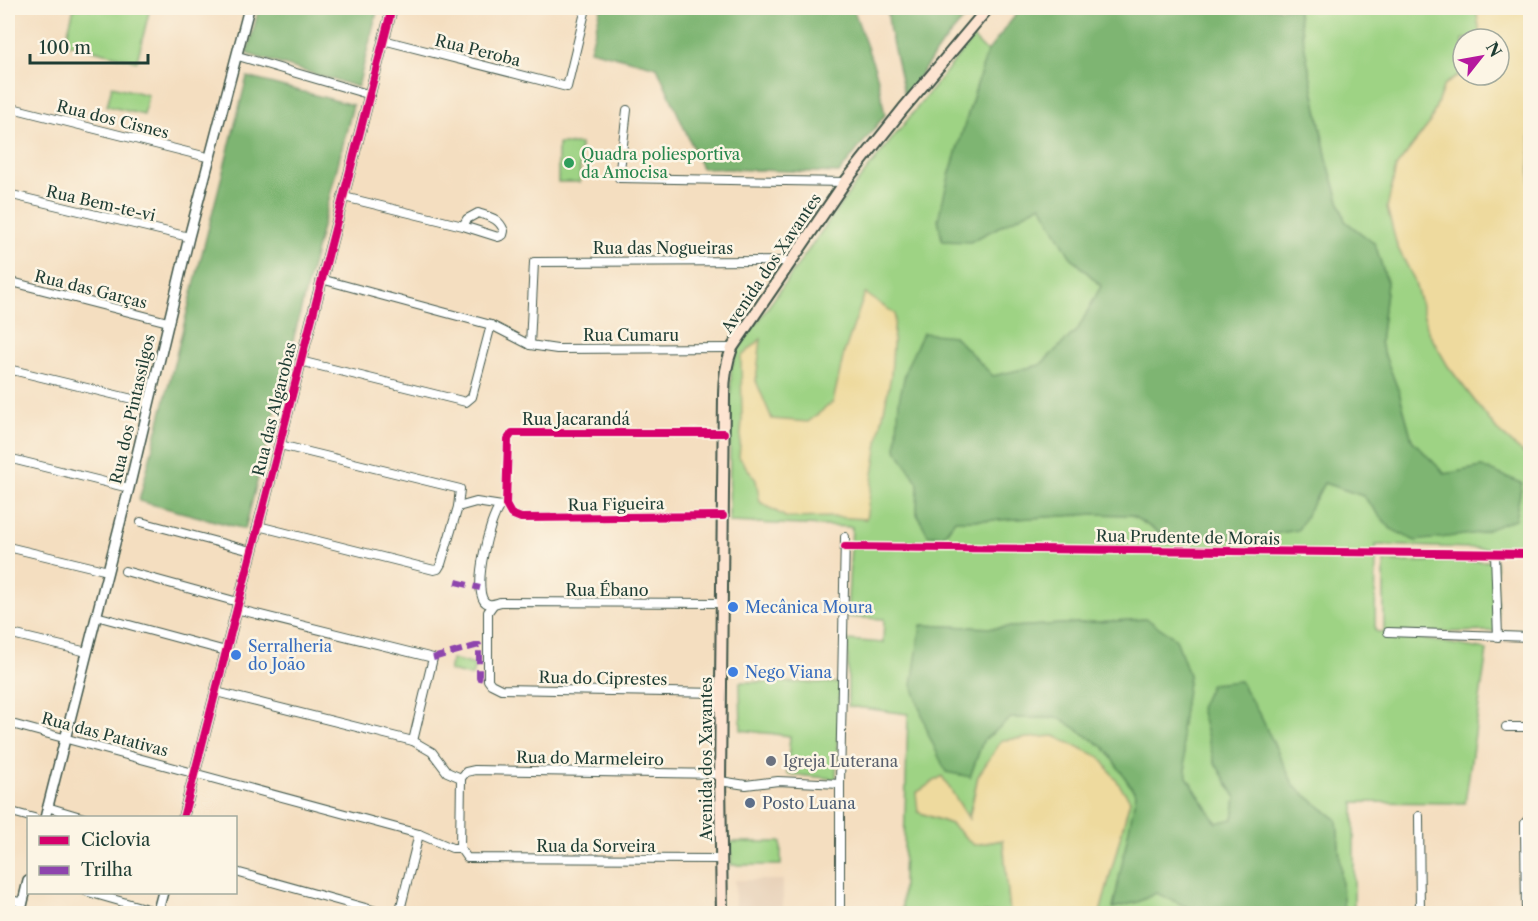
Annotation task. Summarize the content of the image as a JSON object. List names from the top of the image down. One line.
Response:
{"streets":{"main road":["Avenida dos Xavantes"],"street":["Rua Peroba","Rua dos Cisnes","Rua Bem-te-vi","Rua das Nogueiras","Rua das Garças","Rua Cumaru","Rua dos Pintassilgos","Rua das Algarobas","Rua Jacarandá","Rua Figueira","Rua Prudente de Morais","Rua Ébano","Rua do Ciprestes","Rua das Patativas","Rua do Marmeleiro","Rua da Sorveira"]},"crossings":[["Rua Peroba","Rua das Algarobas"],["Rua dos Cisnes","Rua dos Pintassilgos"],["Rua Bem-te-vi","Rua dos Pintassilgos"],["Rua das Nogueiras","Avenida dos Xavantes"],["Rua das Nogueiras","Rua Cumaru"],["Avenida dos Xavantes","Rua Cumaru"],["Avenida dos Xavantes","Rua Jacarandá"],["Avenida dos Xavantes","Rua Figueira"],["Avenida dos Xavantes","Rua Ébano"],["Avenida dos Xavantes","Rua do Ciprestes"],["Avenida dos Xavantes","Rua do Marmeleiro"],["Avenida dos Xavantes","Rua da Sorveira"],["Rua das Garças","Rua dos Pintassilgos"],["Rua dos Pintassilgos","Rua das Patativas"],["Rua das Algarobas","Rua das Patativas"],["Rua Jacarandá","Rua Figueira"],["Rua Ébano","Rua do Ciprestes"]],"places":["Quadra poliesportiva da Amocisa","Mecânica Moura","Serralheria do João","Nego Viana","Igreja Luterana","Posto Luana"],"legend":["Ciclovia","Trilha"],"scale_bar":"100 m","north":"top right"}
